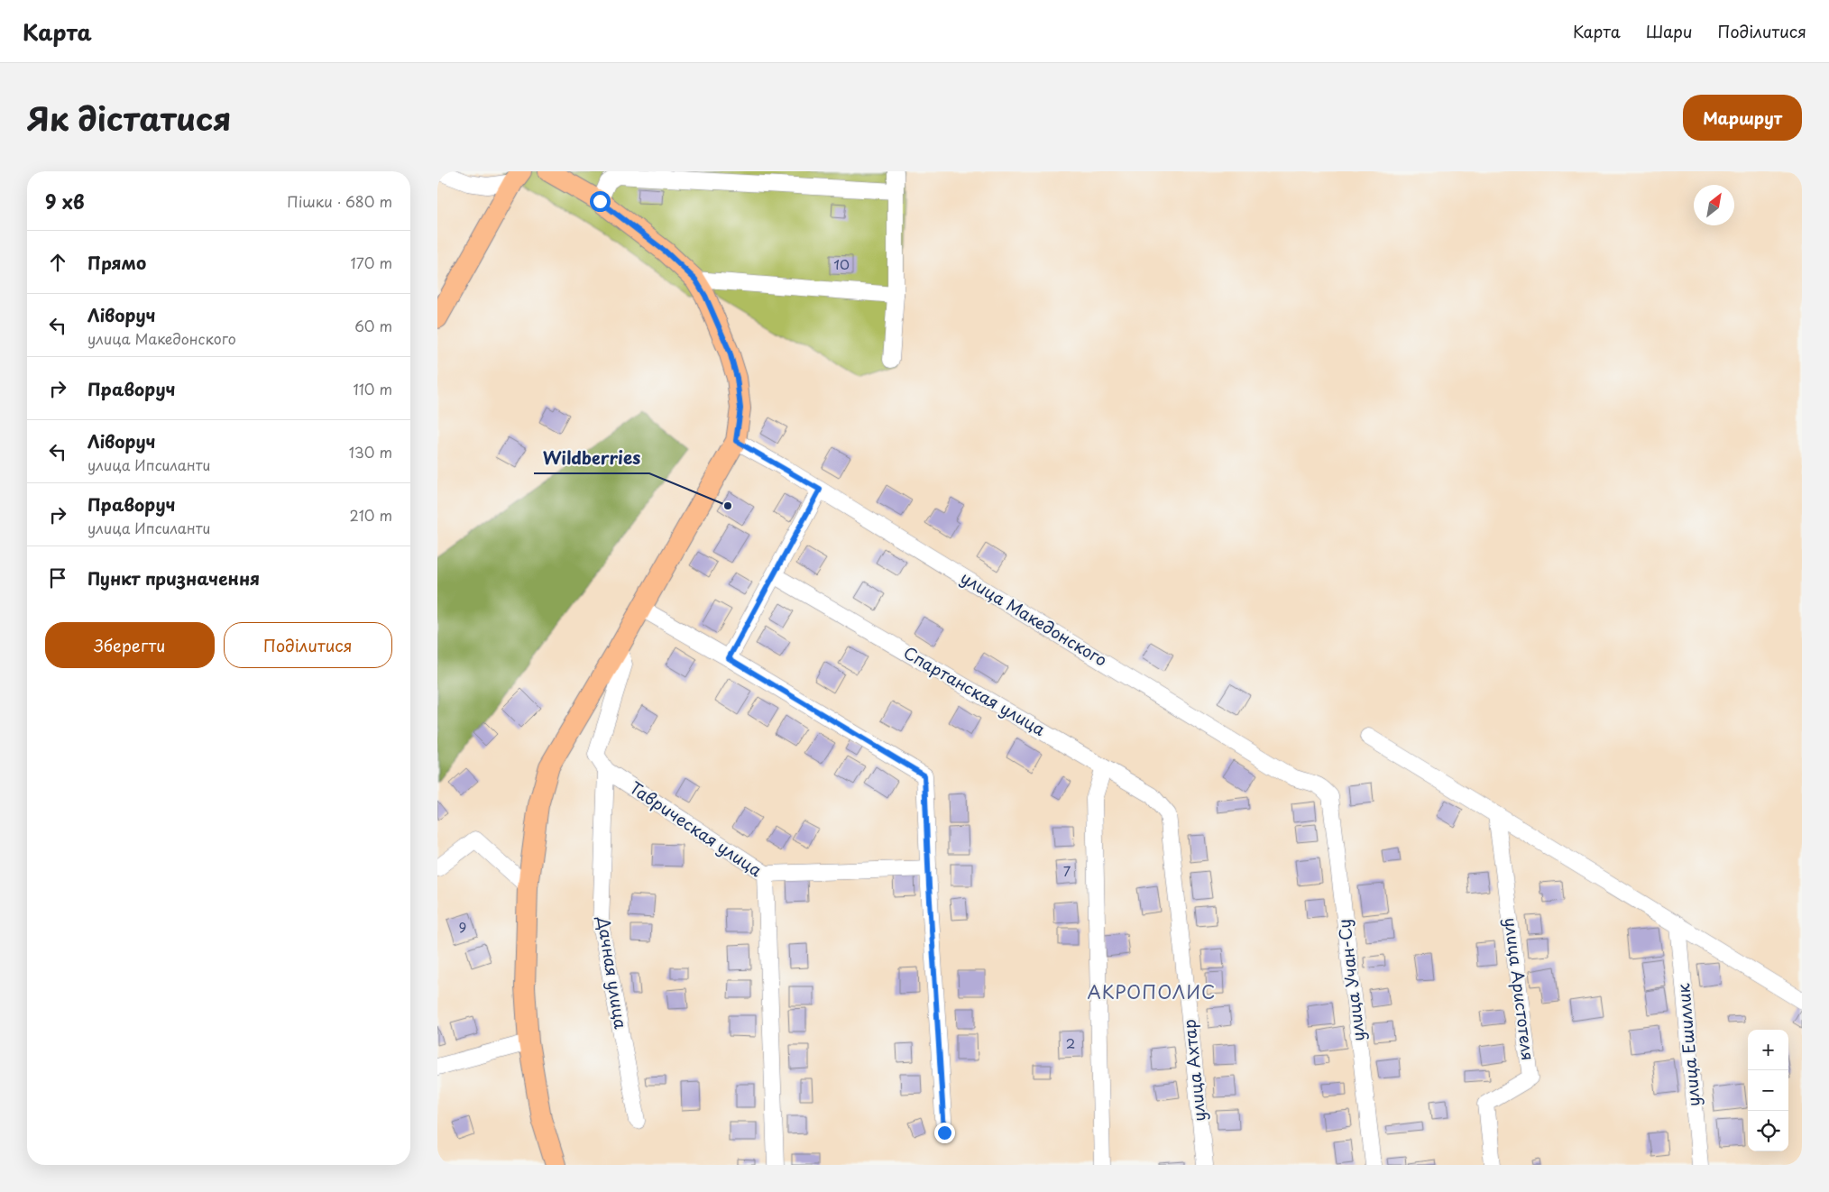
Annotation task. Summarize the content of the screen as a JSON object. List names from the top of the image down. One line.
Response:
{"streets":{"street":["улица Македонского","Спартанская улица","Таврическая улица","Дачная улица","улица Учан-Су","улица Аристотеля","улица Ешиллик","улица Ахтар"]},"crossings":[["улица Македонского","улица Учан-Су"],["Спартанская улица","улица Ахтар"],["Таврическая улица","Дачная улица"]],"districts":["АКРОПОЛИС"],"places":["Wildberries"],"house_numbers":["10","7","9","2"],"north":"top right","page":{"header":"Карта","nav":["Карта","Шари","Поділитися"],"title":"Як дістатися","buttons":["Маршрут",["Зберегти","Поділитися"]],"heading":["9 хв","Пішки · 680 m"],"list":[["Прямо","170 m"],["Ліворуч","улица Македонского","60 m"],["Праворуч","110 m"],["Ліворуч","улица Ипсиланти","130 m"],["Праворуч","улица Ипсиланти","210 m"],"Пункт призначення"],"map_buttons":["+","−"]}}
